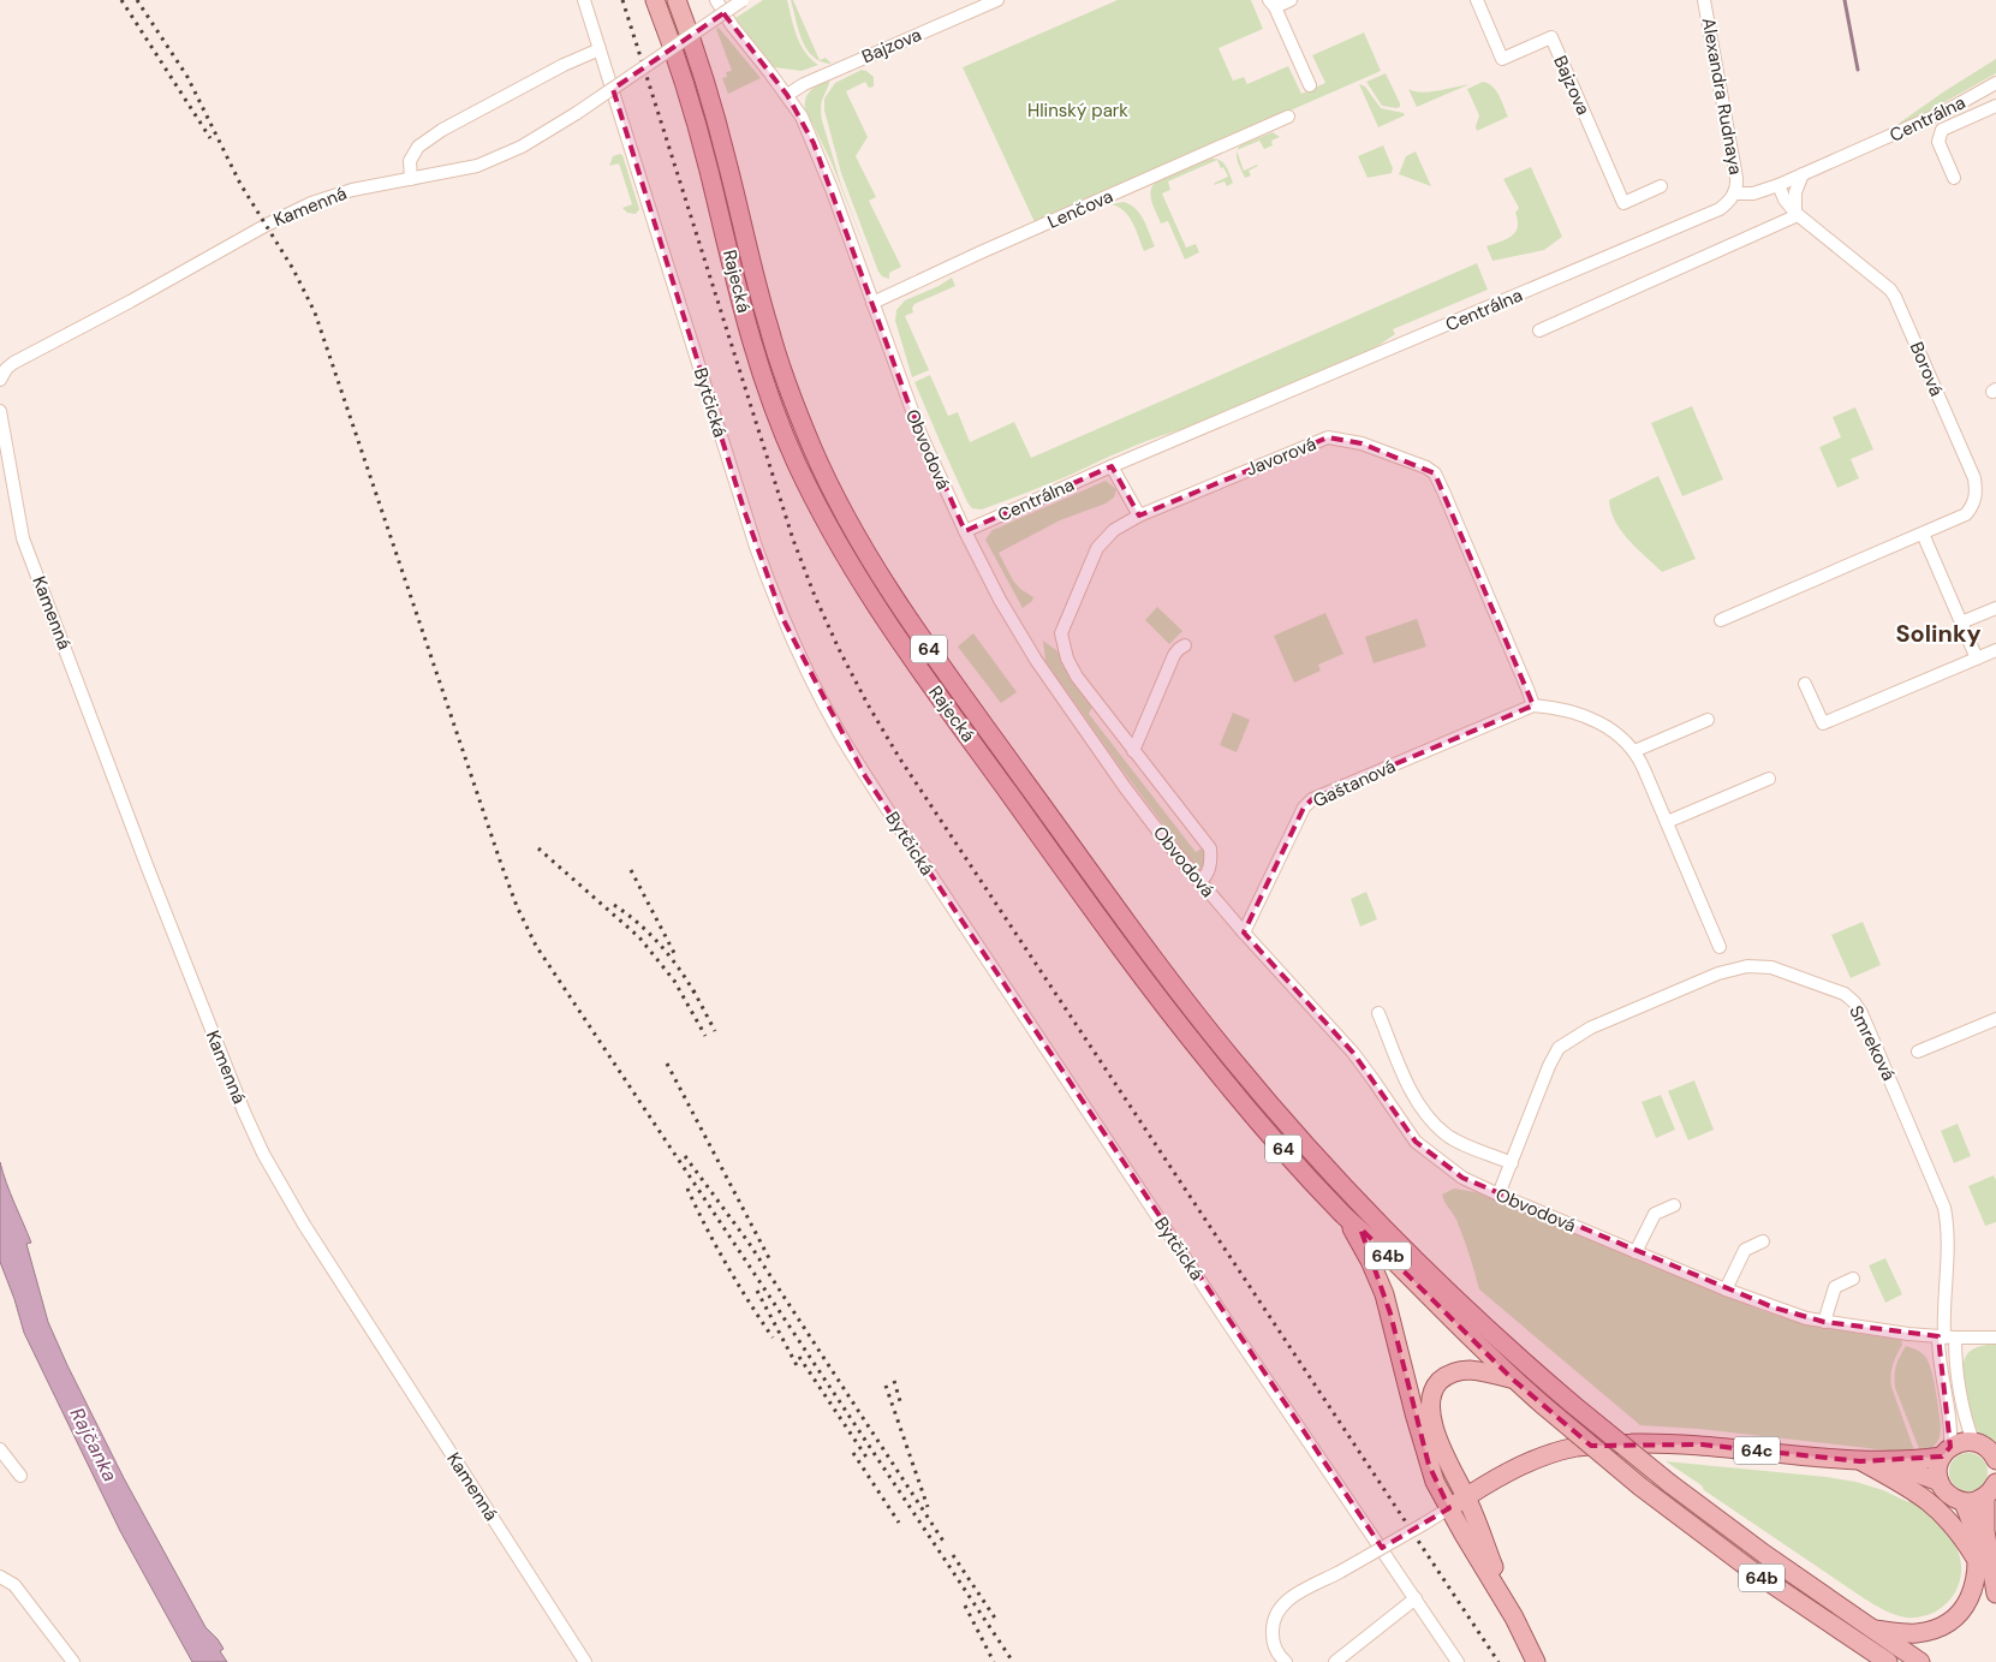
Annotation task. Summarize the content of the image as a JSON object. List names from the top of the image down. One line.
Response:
{"streets":{"main road":["Rajecká","64","64b","64c"],"street":["Bajzova","Alexandra Rudnaya","Centrálna","Kamenná","Lenčova","Borová","Bytčická","Obvodová","Javorová","Gaštanová","Smreková"]},"crossings":[["Bajzova","Obvodová"],["Alexandra Rudnaya","Centrálna"],["Centrálna","Borová"],["Centrálna","Obvodová"],["Lenčova","Obvodová"],["Rajecká","64b"],["Obvodová","Javorová"],["Obvodová","Gaštanová"],["Obvodová","Smreková"],["Javorová","Gaštanová"]],"districts":["Solinky"],"water":["Rajčanka"],"parks":["Hlinský park"]}
